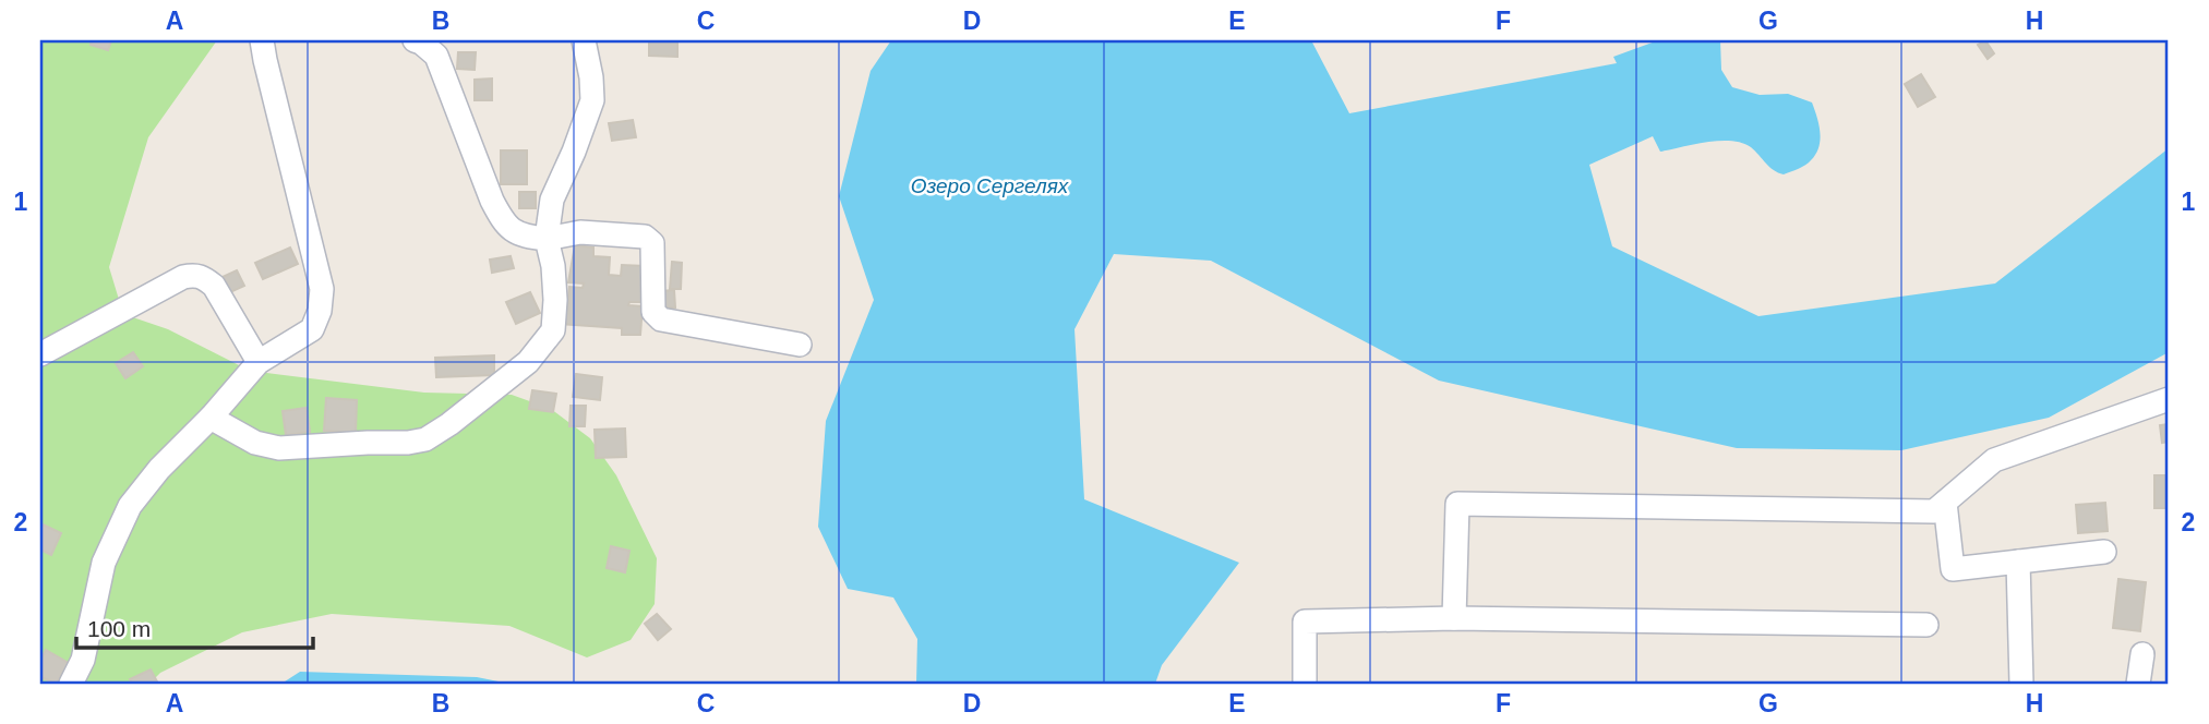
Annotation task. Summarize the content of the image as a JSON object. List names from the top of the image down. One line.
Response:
{"water":["Озеро Сергелях"],"scale_bar":"100 m","grid":{"columns":["A","B","C","D","E","F","G","H"],"rows":["1","2"]}}
